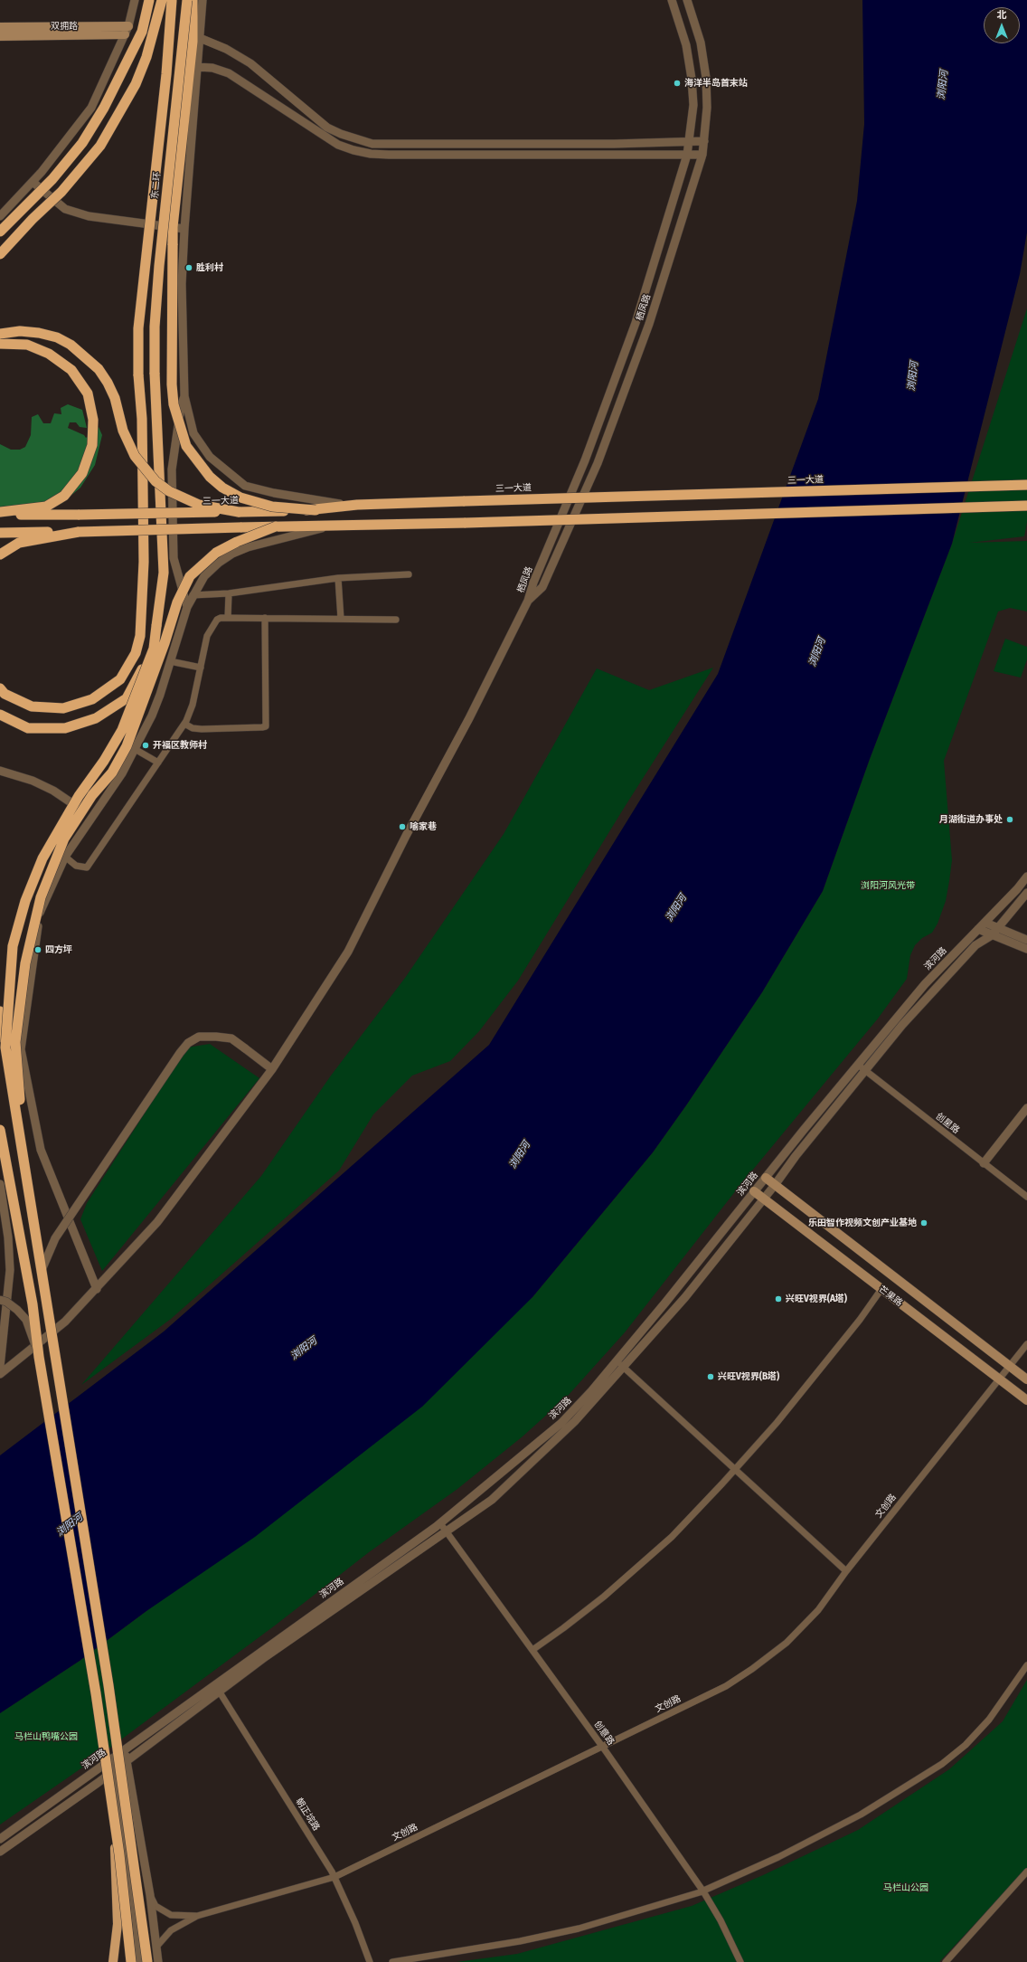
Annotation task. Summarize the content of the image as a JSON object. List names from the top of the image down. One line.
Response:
{"streets":{"highway":["东二环","三一大道"],"main road":["双拥路","芒果路"],"street":["栖凤路","滨河路","创星路","文创路","创意路","朝正垸路"]},"crossings":[["滨河路","创星路"],["滨河路","芒果路"],["滨河路","创意路"],["滨河路","朝正垸路"],["芒果路","文创路"],["文创路","创意路"],["文创路","朝正垸路"]],"water":["浏阳河"],"parks":["浏阳河风光带","马栏山鸭嘴公园","马栏山公园"],"places":["海洋半岛首末站","胜利村","开福区教师村","月湖街道办事处","喻家巷","四方坪","乐田智作视频文创产业基地","兴旺V视界(A塔)","兴旺V视界(B塔)"],"north":"top"}
